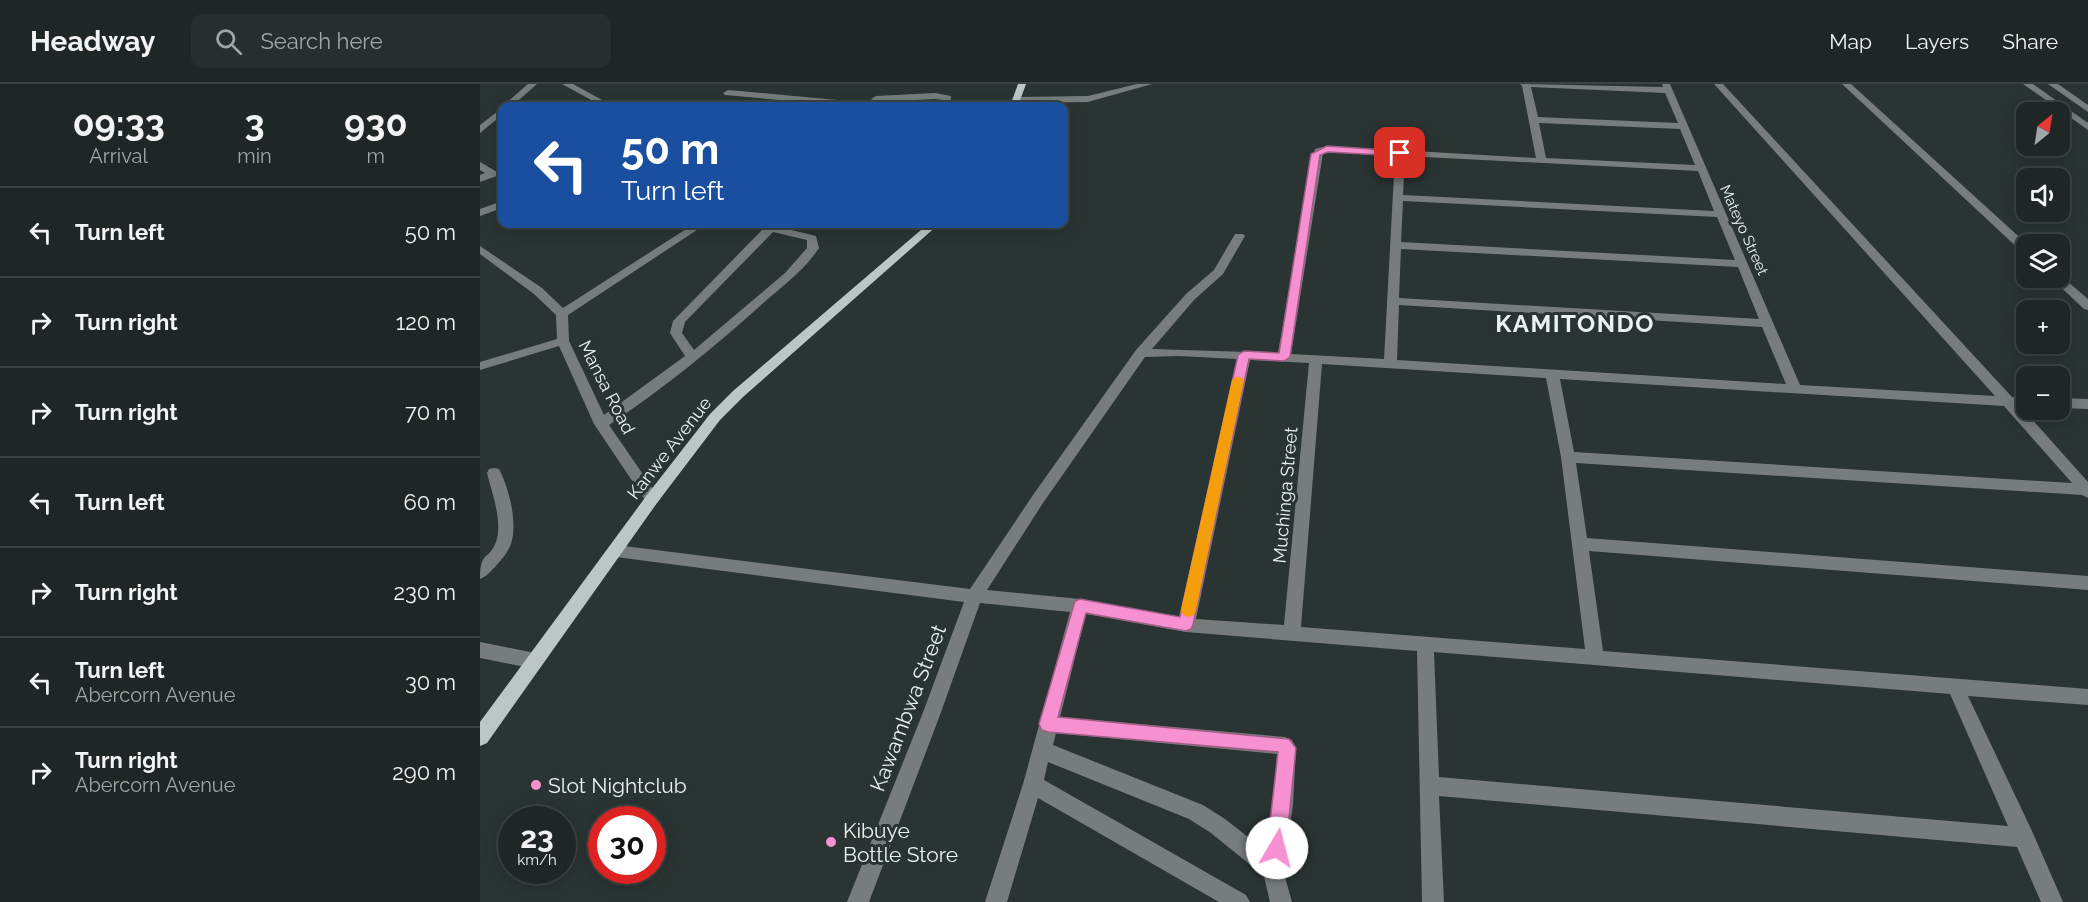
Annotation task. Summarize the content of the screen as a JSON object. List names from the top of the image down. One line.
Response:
{"streets":{"main road":["Kanwe Avenue"],"street":["Mateyo Street","Mansa Road","Muchinga Street","Kawambwa Street"]},"crossings":[["Mansa Road","Kanwe Avenue"]],"districts":["KAMITONDO"],"places":["Slot Nightclub","Kibuye Bottle Store"],"north":"top right","page":{"header":"Headway","search":"Search here","nav":["Map","Layers","Share"],"eta":["09:33","Arrival","3","min","930","m"],"map_buttons":["+","−"],"turn":["50 m","Turn left"],"list":[{"name":"Turn left","value":"50 m"},{"name":"Turn right","value":"120 m"},{"name":"Turn right","value":"70 m"},{"name":"Turn left","value":"60 m"},{"name":"Turn right","value":"230 m"},{"name":"Turn left","note":"Abercorn Avenue","value":"30 m"},{"name":"Turn right","note":"Abercorn Avenue","value":"290 m"}],"speed":"23 km/h","limit":"30"}}
